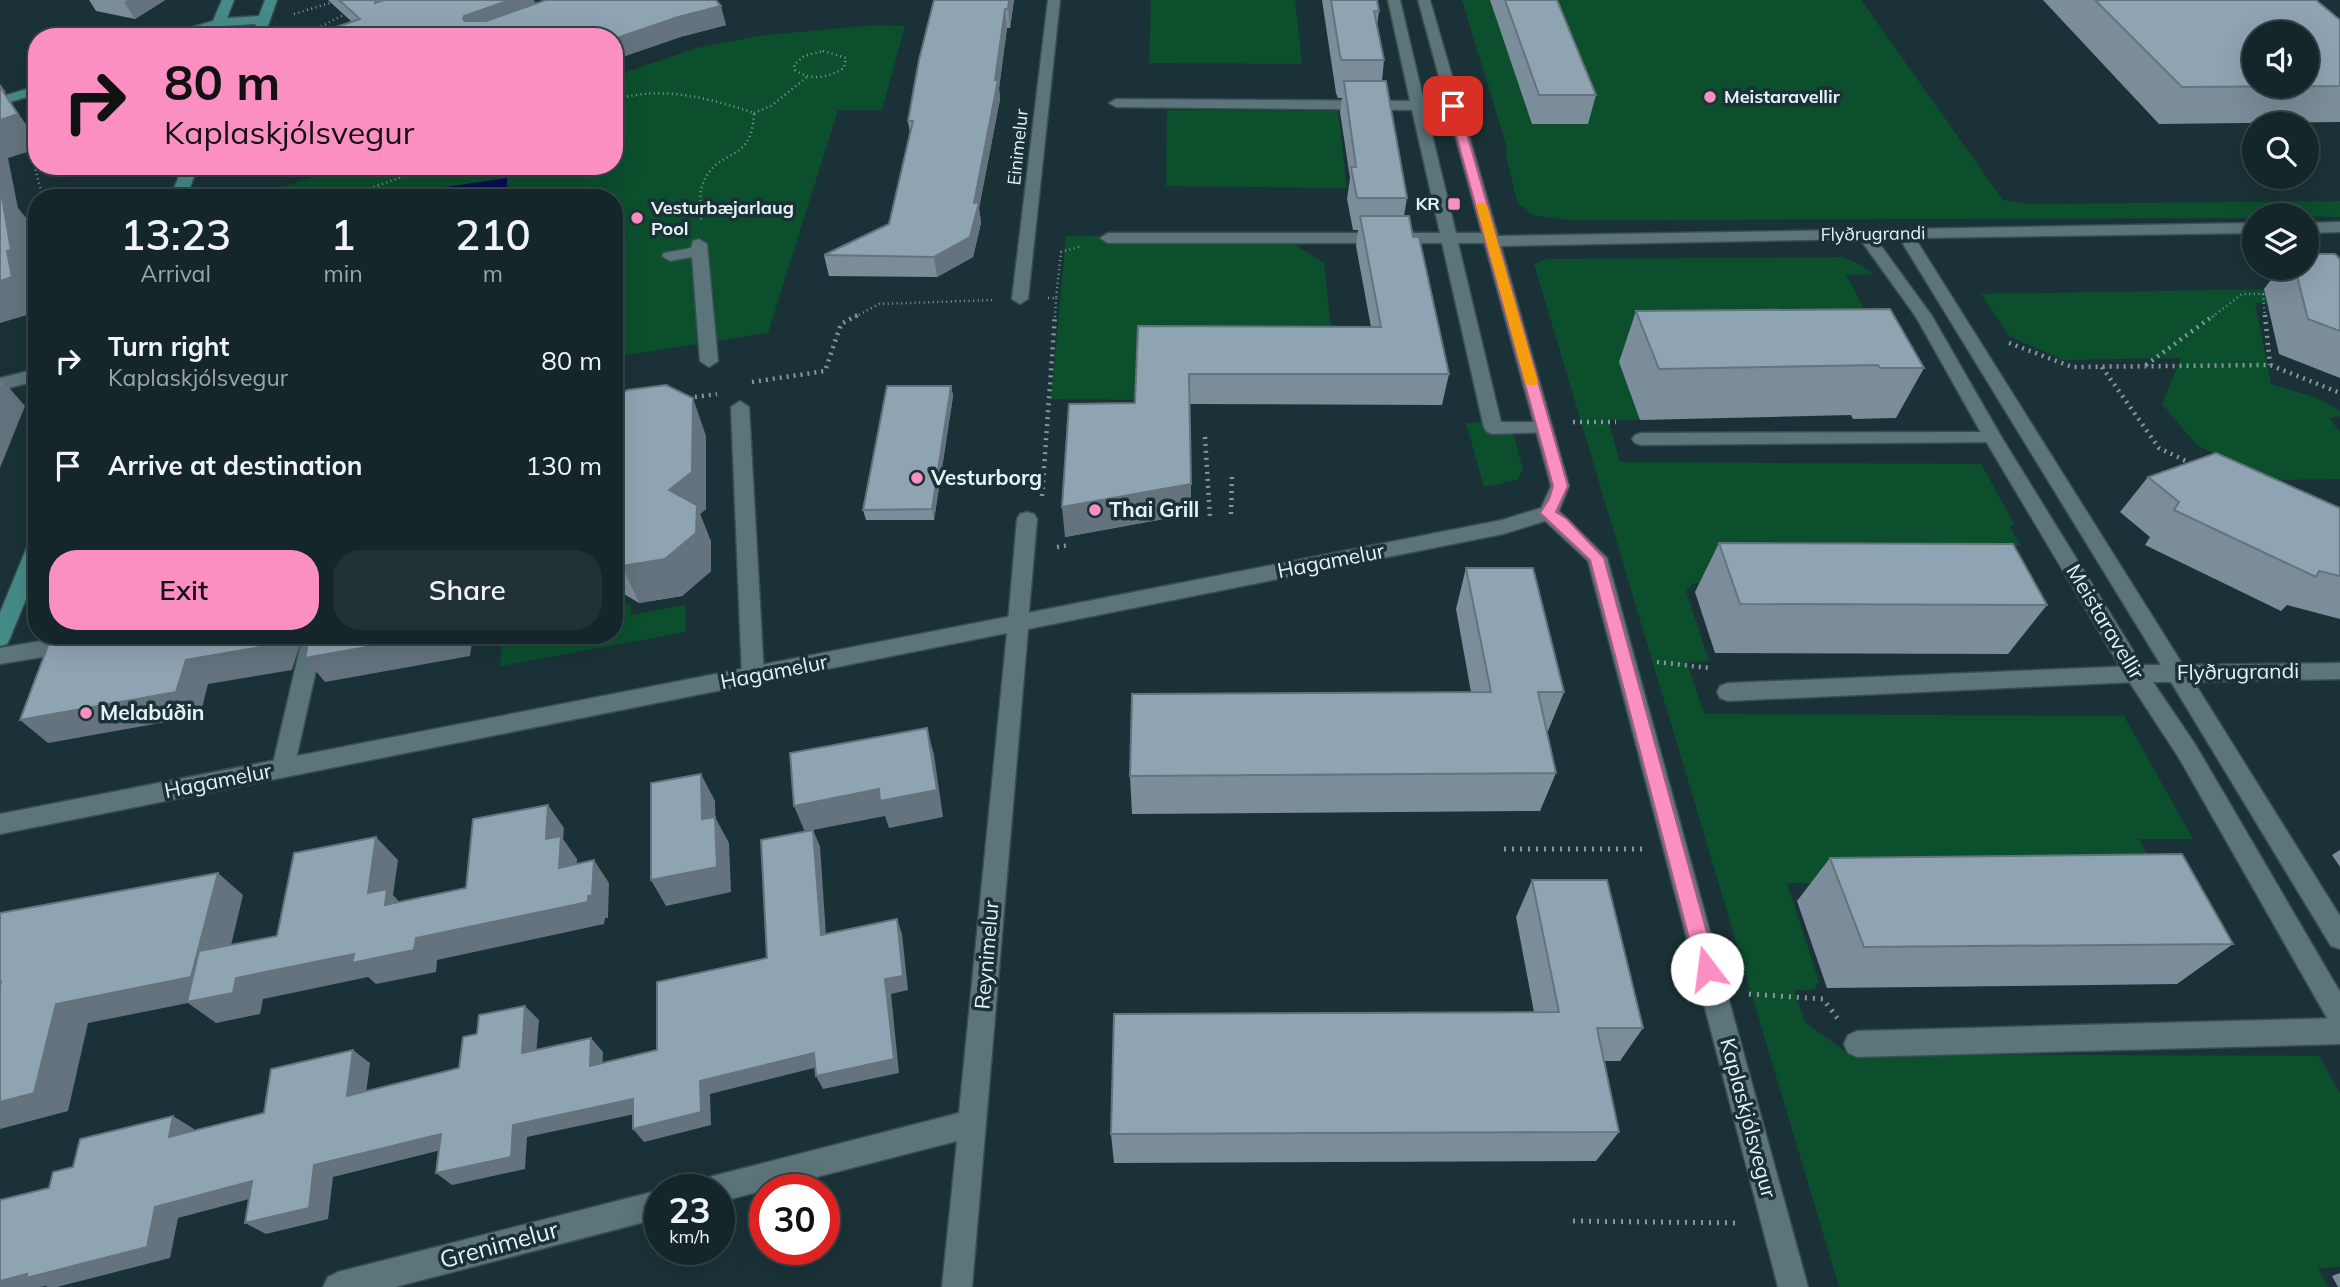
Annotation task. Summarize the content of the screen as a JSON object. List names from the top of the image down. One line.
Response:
{"streets":{"street":["Einimelur","Flyðrugrandi","Hagamelur","Meistaravellir","Reynimelur","Kaplaskjólsvegur","Grenimelur"]},"crossings":[["Flyðrugrandi","Meistaravellir"],["Hagamelur","Reynimelur"],["Hagamelur","Kaplaskjólsvegur"]],"places":{"other":["Meistaravellir","Vesturbæjarlaug Pool","Vesturborg","Thai Grill","Melabúðin"],"transit":["KR"]},"page":{"turn":["80 m","Kaplaskjólsvegur"],"eta":["13:23","Arrival","1","min","210","m"],"list":[{"name":"Turn right","note":"Kaplaskjólsvegur","value":"80 m"},{"name":"Arrive at destination","value":"130 m"}],"buttons":["Exit","Share"],"speed":"23 km/h","limit":"30"}}
